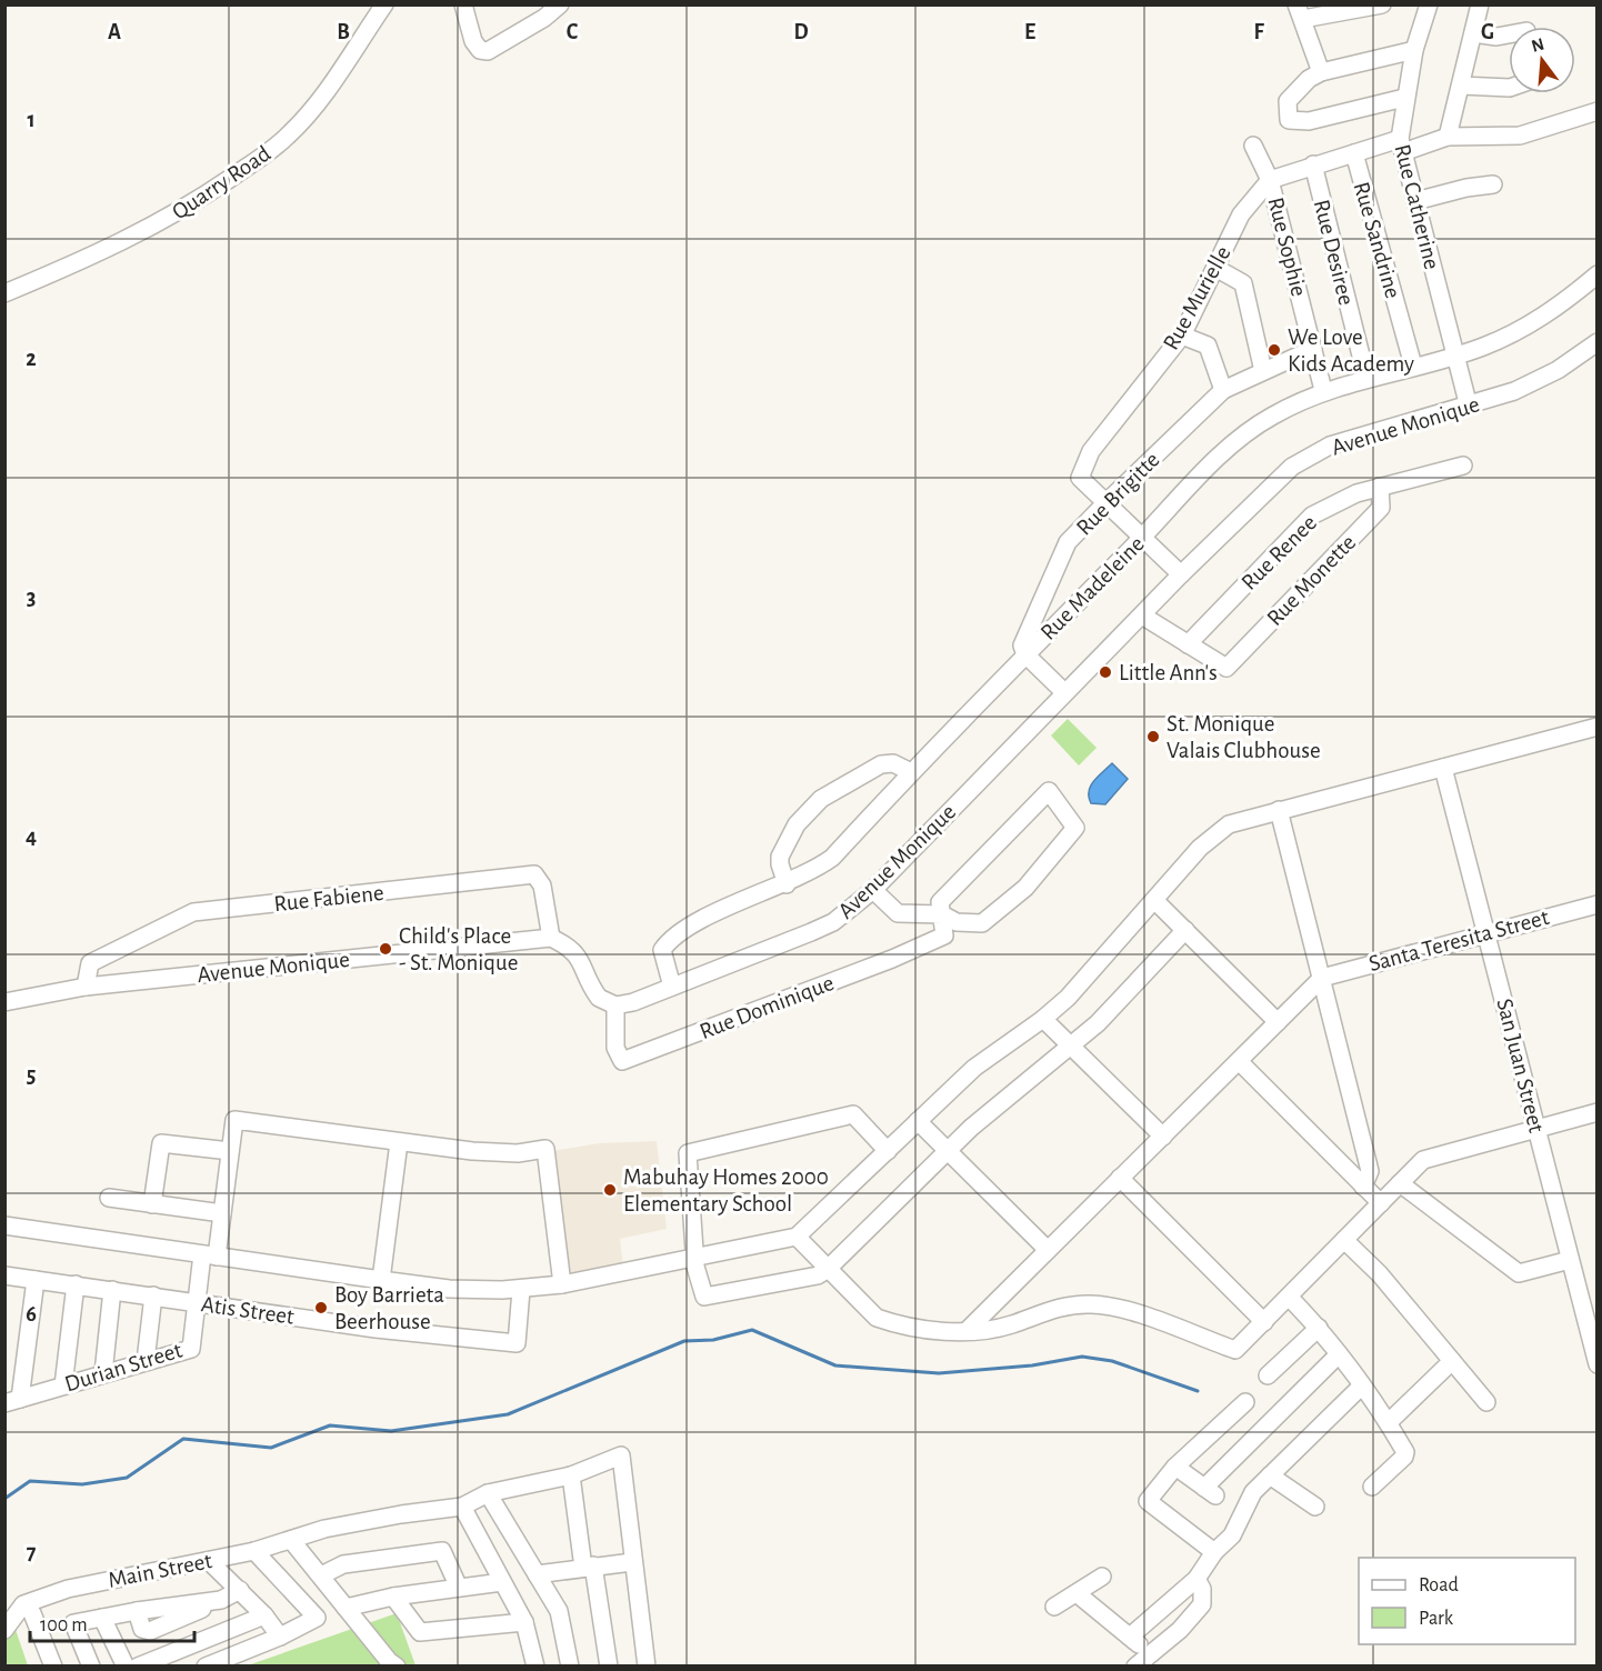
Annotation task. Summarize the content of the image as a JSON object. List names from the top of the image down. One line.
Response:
{"streets":{"street":["Quarry Road","Rue Catherine","Rue Sandrine","Rue Sophie","Rue Desiree","Rue Murielle","Avenue Monique","Rue Brigitte","Rue Renee","Rue Monette","Rue Madeleine","Rue Fabiene","Santa Teresita Street","Rue Dominique","San Juan Street","Atis Street","Durian Street","Main Street"]},"crossings":[["Rue Catherine","Avenue Monique"],["Rue Catherine","Rue Madeleine"],["Rue Sandrine","Rue Madeleine"],["Rue Sophie","Rue Murielle"],["Rue Sophie","Rue Brigitte"],["Rue Sophie","Rue Madeleine"],["Rue Desiree","Rue Madeleine"],["Rue Murielle","Avenue Monique"],["Rue Murielle","Rue Brigitte"],["Rue Murielle","Rue Madeleine"],["Avenue Monique","Rue Madeleine"],["Avenue Monique","Rue Fabiene"],["Avenue Monique","Rue Dominique"],["Rue Brigitte","Rue Madeleine"],["Rue Renee","Rue Monette"],["Santa Teresita Street","San Juan Street"],["Atis Street","Durian Street"]],"places":["We Love Kids Academy","Little Ann's","St. Monique Valais Clubhouse","Child's Place - St. Monique","Mabuhay Homes 2000 Elementary School","Boy Barrieta Beerhouse"],"legend":["Road","Park"],"scale_bar":"100 m","north":"top","grid":{"columns":["A","B","C","D","E","F","G"],"rows":["1","2","3","4","5","6","7"]}}
